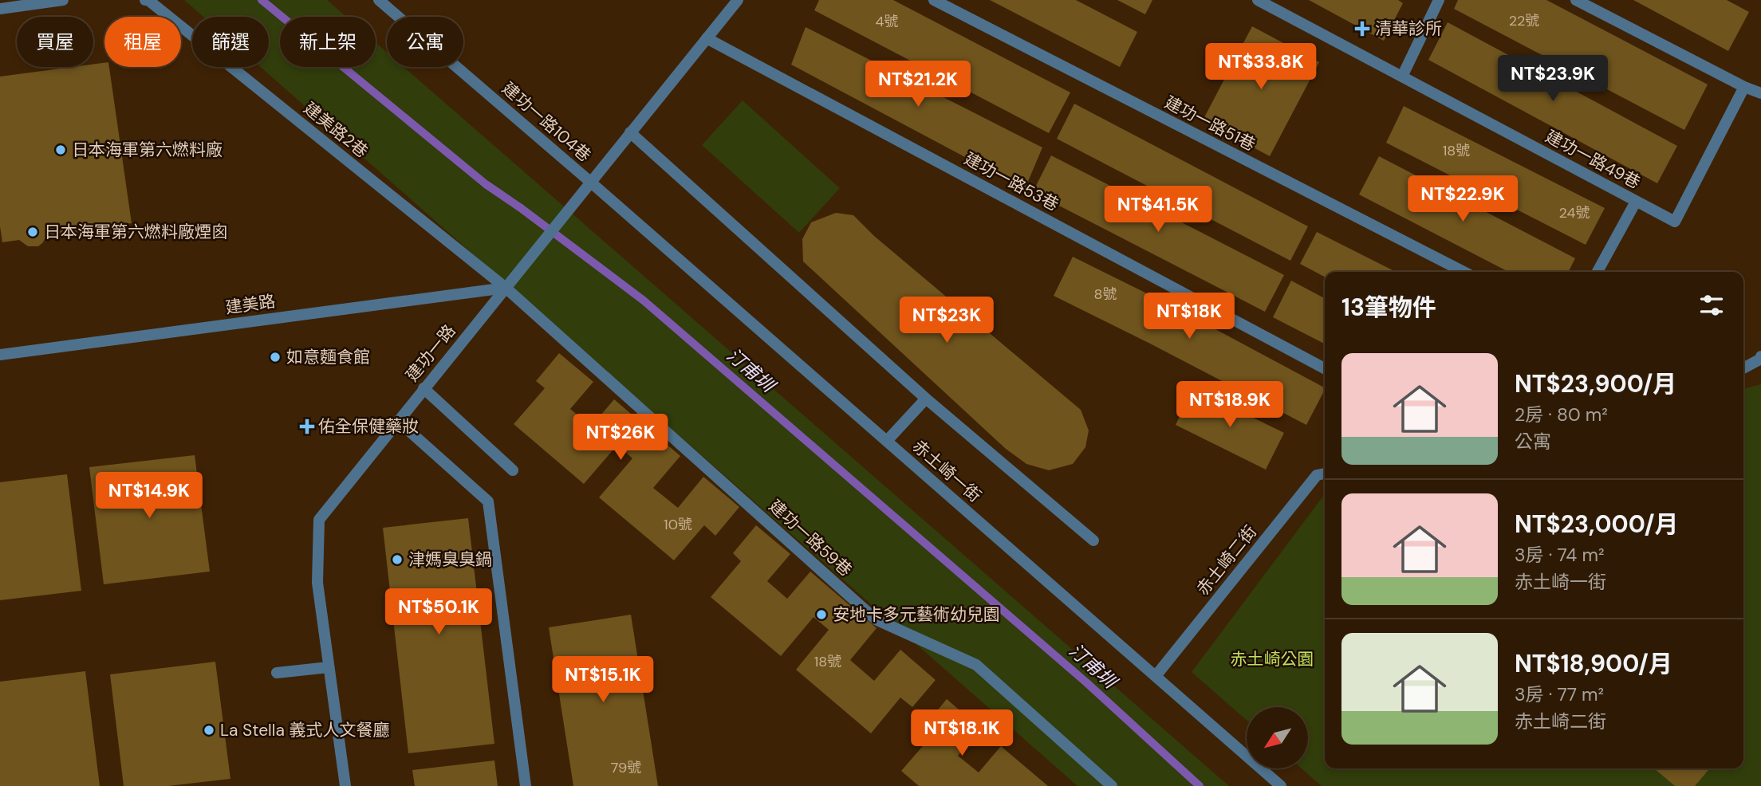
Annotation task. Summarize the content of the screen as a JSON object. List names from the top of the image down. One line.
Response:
{"streets":{"street":["建功一路104巷","建功一路51巷","建美路2巷","建功一路49巷","建功一路53巷","建美路","建功一路","赤土崎一街","建功一路59巷","赤土崎二街"]},"crossings":[["建功一路104巷","建功一路"],["建功一路104巷","赤土崎一街"],["建美路2巷","建美路"],["建美路2巷","建功一路"],["建美路2巷","建功一路59巷"],["建功一路53巷","建功一路"],["建美路","建功一路"],["建美路","建功一路59巷"],["建功一路","赤土崎一街"],["建功一路","建功一路59巷"],["赤土崎一街","赤土崎二街"]],"water":["汀甫圳"],"parks":["赤土崎公園"],"places":{"health":["清華診所","佑全保健藥妝"],"other":["日本海軍第六燃料廠","日本海軍第六燃料廠煙囪","如意麵食館","津媽臭臭鍋","安地卡多元藝術幼兒園","La Stella 義式人文餐廳"]},"house_numbers":["22號","4號","18號","24號","8號","10號","18號","79號"],"north":"bottom left","page":{"chip":["買屋","租屋","篩選","新上架","公寓"],"price":["NT$33.8K","NT$23.9K","NT$21.2K","NT$22.9K","NT$41.5K","NT$18K","NT$23K","NT$18.9K","NT$26K","NT$14.9K","NT$50.1K","NT$15.1K","NT$18.1K"],"heading":"13筆物件","list":[{"name":"NT$23,900/月","note":"2房 · 80 m² · 公寓"},{"name":"NT$23,000/月","note":"3房 · 74 m² · 赤土崎一街"},{"name":"NT$18,900/月","note":"3房 · 77 m² · 赤土崎二街"}]}}
